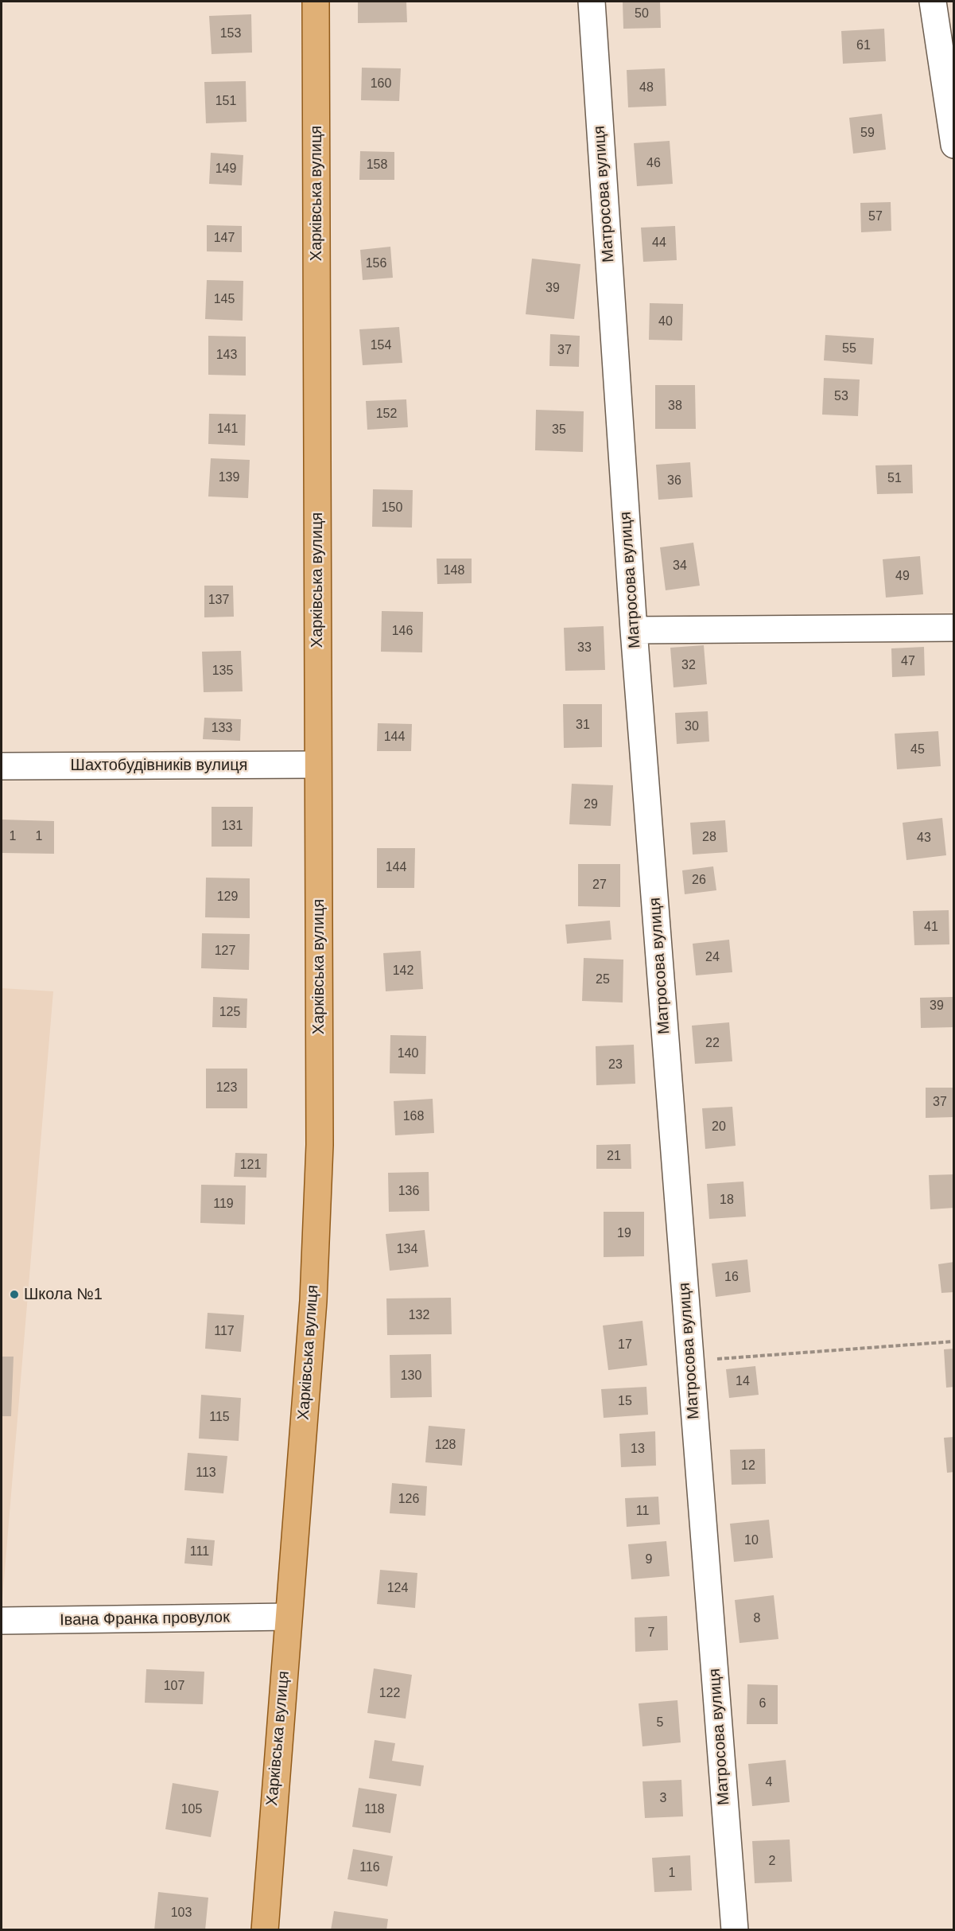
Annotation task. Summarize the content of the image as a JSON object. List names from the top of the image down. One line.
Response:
{"streets":{"main road":["Харківська вулиця"],"street":["Матросова вулиця","Шахтобудівників вулиця","Івана Франка провулок"]},"crossings":[["Харківська вулиця","Шахтобудівників вулиця"],["Харківська вулиця","Івана Франка провулок"]],"places":["Школа №1"],"house_numbers":["50","153","61","160","48","151","59","46","158","149","57","147","44","156","39","145","40","154","55","37","143","53","38","152","141","35","139","51","36","150","34","148","49","137","146","33","47","32","135","31","30","133","144","45","29","131","1","1","28","43","144","26","27","129","41","127","24","142","25","39","125","22","140","23","123","37","168","20","21","121","136","18","119","19","134","16","132","117","17","130","14","15","115","128","13","12","113","126","11","10","111","9","124","8","7","107","122","6","5","4","3","105","118","2","116","1","103"]}
